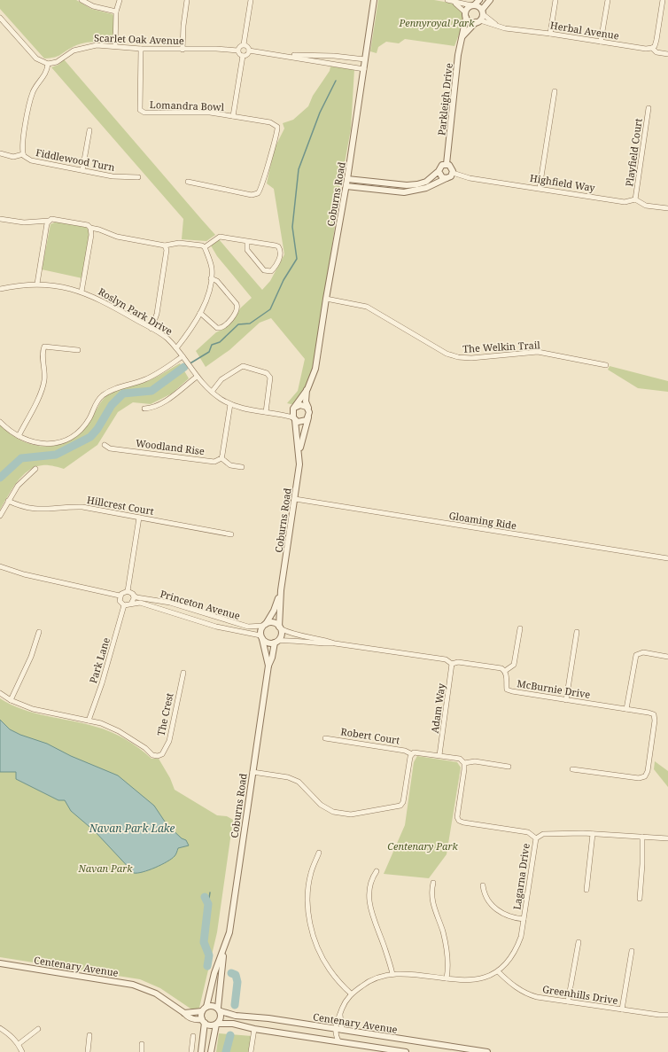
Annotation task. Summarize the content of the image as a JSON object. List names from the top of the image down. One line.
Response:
{"streets":{"street":["Herbal Avenue","Scarlet Oak Avenue","Parkleigh Drive","Lomandra Bowl","Playfield Court","Fiddlewood Turn","Highfield Way","Coburns Road","Roslyn Park Drive","The Welkin Trail","Woodland Rise","Hillcrest Court","Gloaming Ride","Princeton Avenue","Park Lane","McBurnie Drive","Adam Way","The Crest","Robert Court","Lagarna Drive","Centenary Avenue","Greenhills Drive"]},"crossings":[["Herbal Avenue","Parkleigh Drive"],["Scarlet Oak Avenue","Lomandra Bowl"],["Scarlet Oak Avenue","Fiddlewood Turn"],["Parkleigh Drive","Highfield Way"],["Playfield Court","Highfield Way"],["Coburns Road","Roslyn Park Drive"],["Coburns Road","The Welkin Trail"],["Coburns Road","Gloaming Ride"],["Coburns Road","Princeton Avenue"],["Coburns Road","McBurnie Drive"],["Coburns Road","Centenary Avenue"],["Princeton Avenue","Park Lane"],["Princeton Avenue","McBurnie Drive"],["Park Lane","The Crest"],["McBurnie Drive","Adam Way"],["Lagarna Drive","Centenary Avenue"],["Lagarna Drive","Greenhills Drive"]],"water":["Navan Park Lake"],"parks":["Pennyroyal Park","Centenary Park","Navan Park"]}
